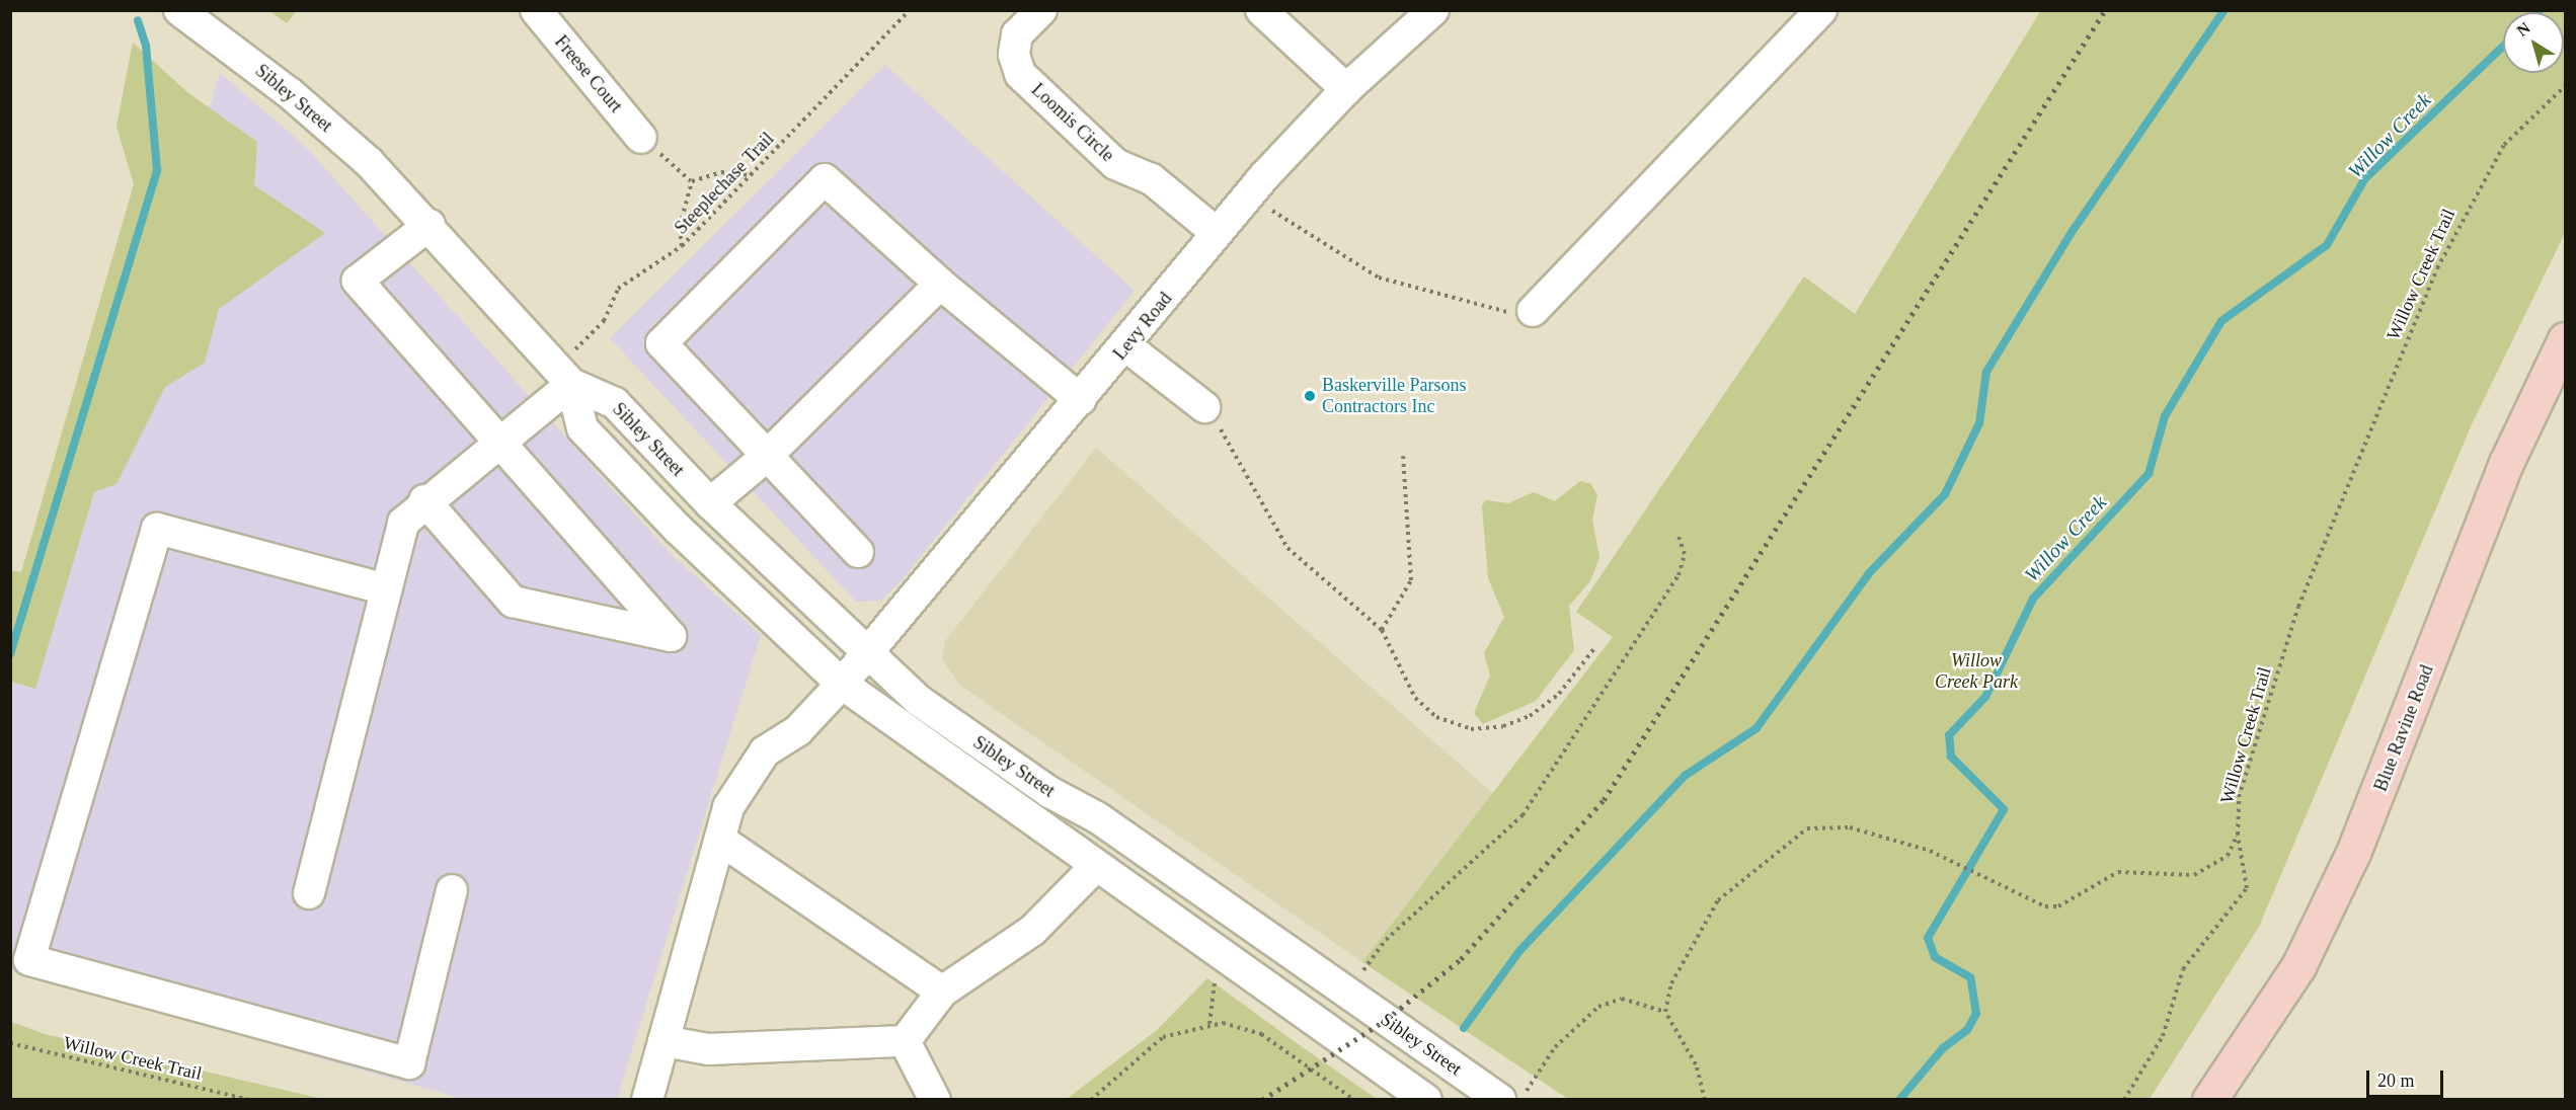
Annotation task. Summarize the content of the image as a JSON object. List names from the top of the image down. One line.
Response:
{"streets":{"main road":["Blue Ravine Road"],"street":["Freese Court","Sibley Street","Loomis Circle","Levy Road"],"path":["Steeplechase Trail","Willow Creek Trail"]},"crossings":[["Sibley Street","Steeplechase Trail"],["Sibley Street","Levy Road"],["Loomis Circle","Levy Road"]],"water":["Willow Creek"],"parks":["Willow Creek Park"],"places":["Baskerville Parsons Contractors Inc"],"scale_bar":"20 m","north":"top left"}
